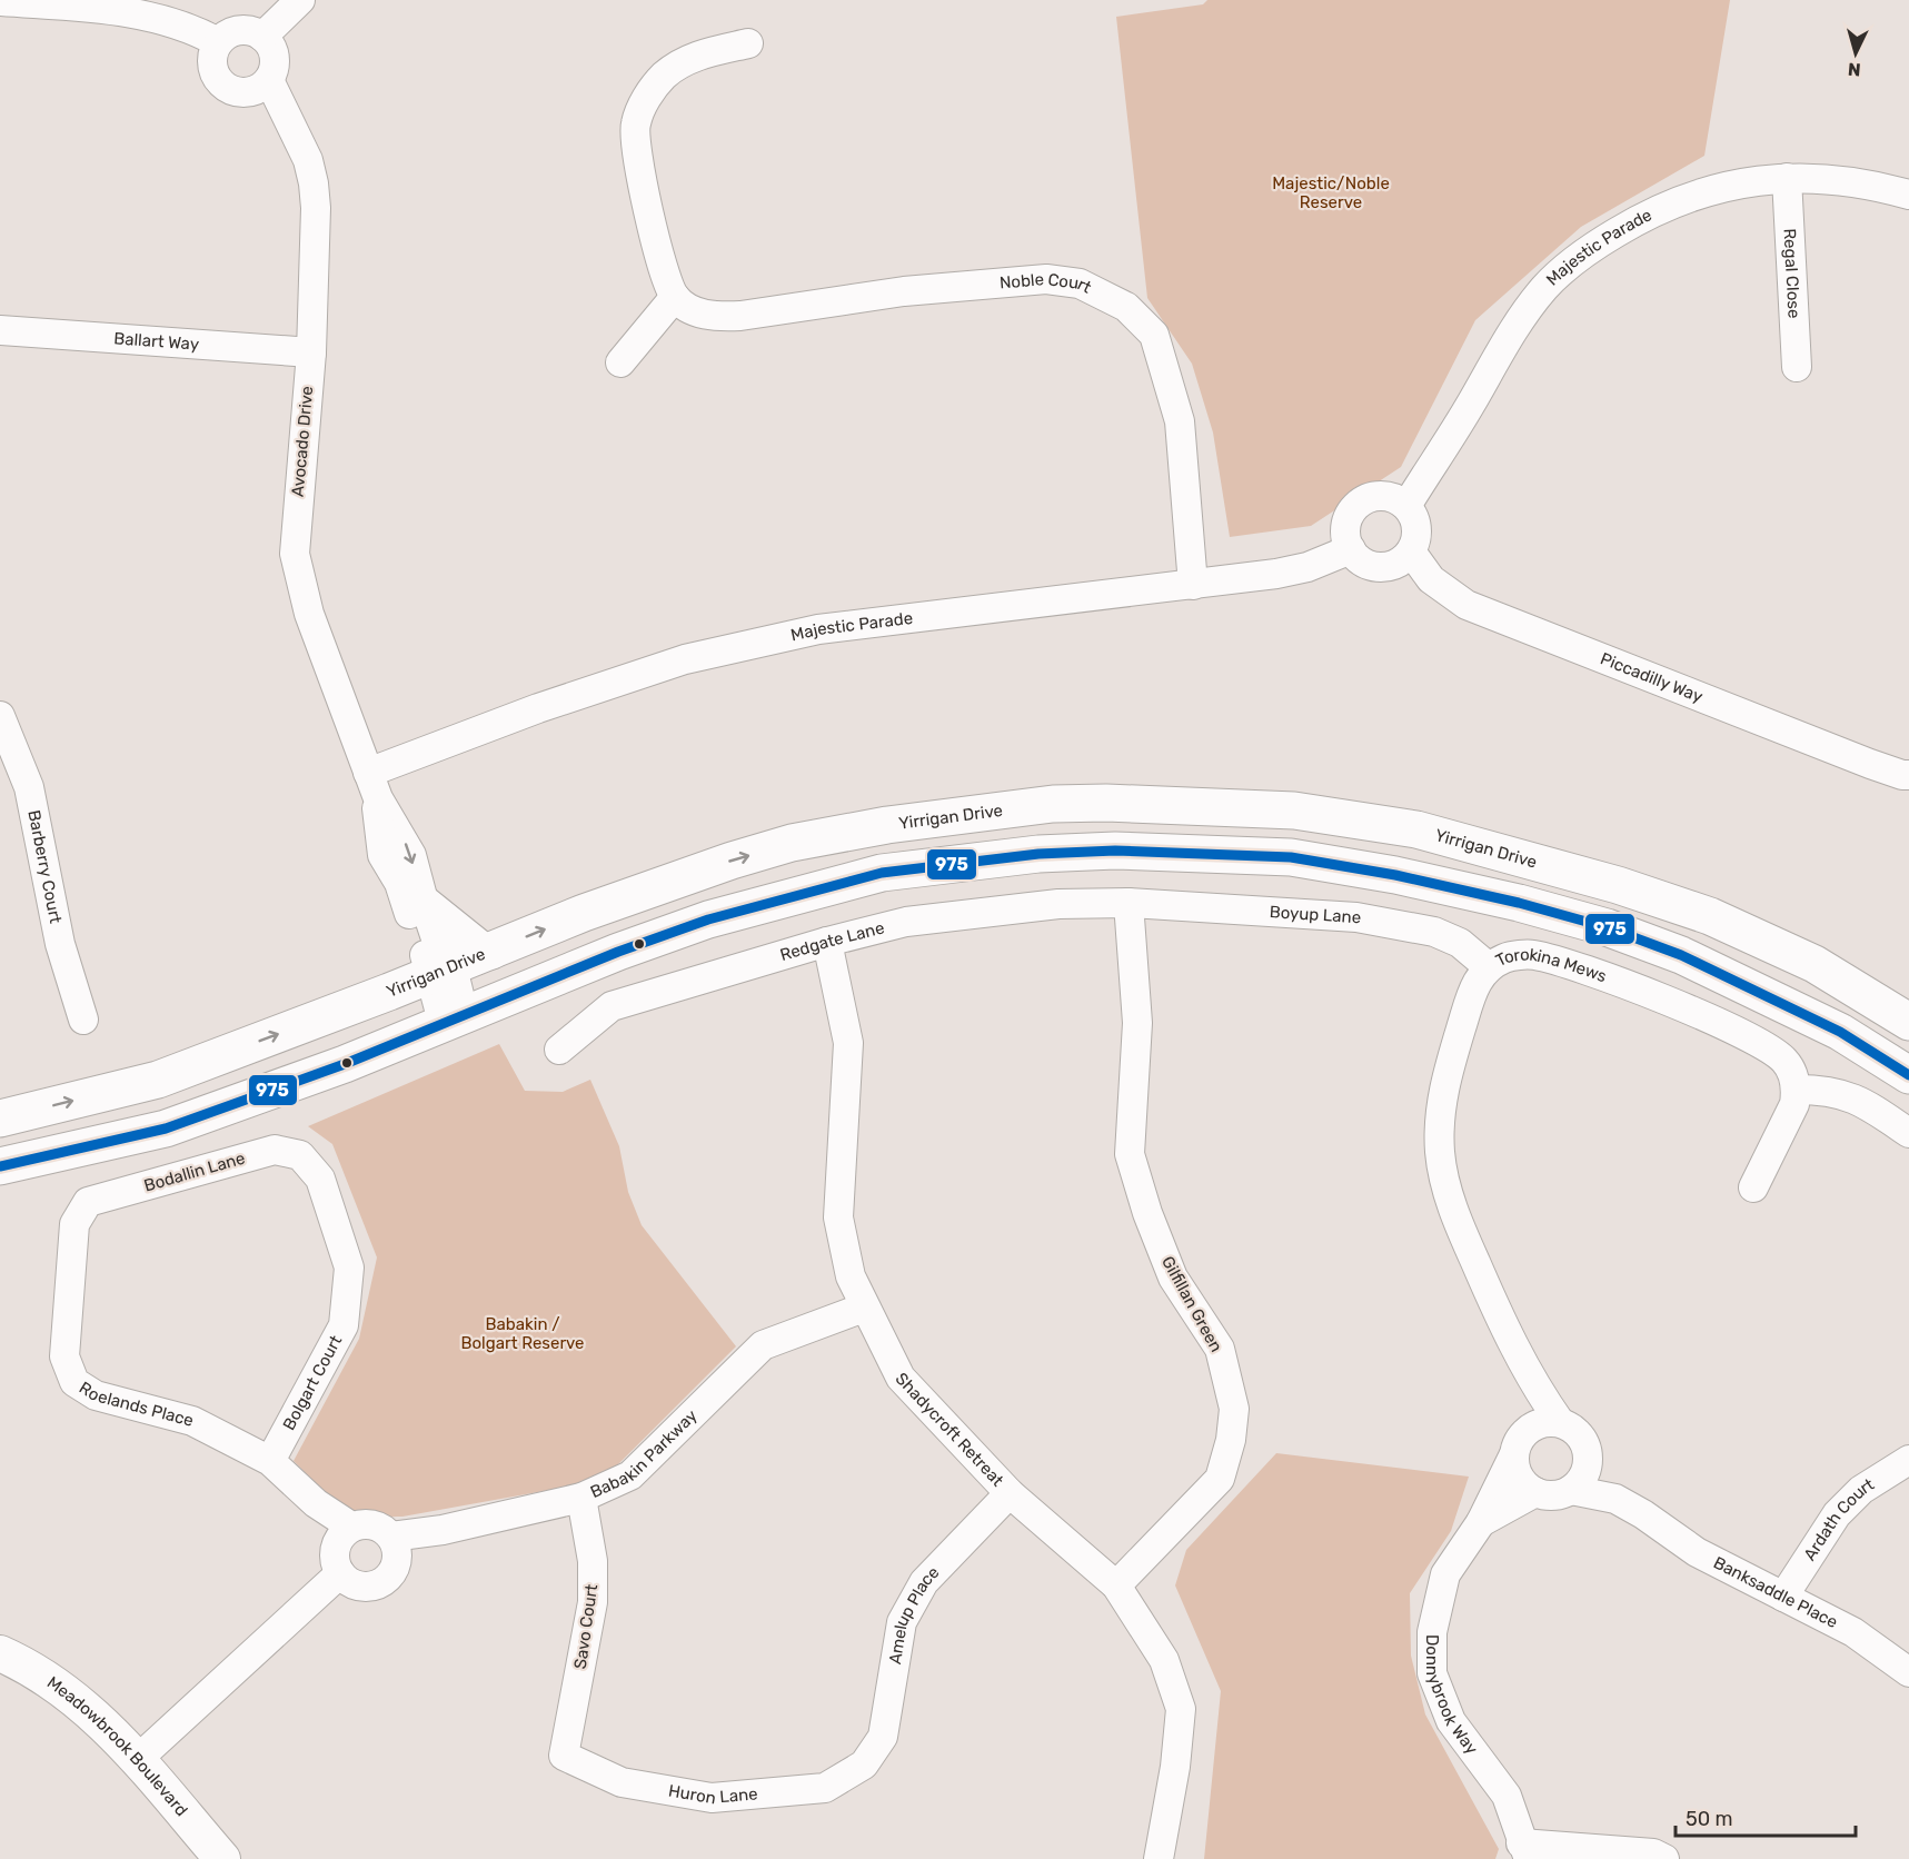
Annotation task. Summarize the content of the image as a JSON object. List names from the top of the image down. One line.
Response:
{"streets":{"main road":["Yirrigan Drive"],"street":["Majestic Parade","Regal Close","Noble Court","Ballart Way","Avocado Drive","Piccadilly Way","Barberry Court","Boyup Lane","Redgate Lane","Torokina Mews","Bodallin Lane","Gilfillan Green","Bolgart Court","Roelands Place","Shadycroft Retreat","Babakin Parkway","Ardath Court","Banksaddle Place","Amelup Place","Savo Court","Donnybrook Way","Meadowbrook Boulevard","Huron Lane"]},"crossings":[["Majestic Parade","Regal Close"],["Majestic Parade","Noble Court"],["Majestic Parade","Avocado Drive"],["Majestic Parade","Piccadilly Way"],["Ballart Way","Avocado Drive"],["Avocado Drive","Yirrigan Drive"],["Boyup Lane","Redgate Lane"],["Boyup Lane","Torokina Mews"],["Boyup Lane","Gilfillan Green"],["Redgate Lane","Gilfillan Green"],["Redgate Lane","Shadycroft Retreat"],["Torokina Mews","Banksaddle Place"],["Torokina Mews","Donnybrook Way"],["Bodallin Lane","Bolgart Court"],["Bodallin Lane","Roelands Place"],["Gilfillan Green","Shadycroft Retreat"],["Bolgart Court","Roelands Place"],["Roelands Place","Babakin Parkway"],["Shadycroft Retreat","Babakin Parkway"],["Shadycroft Retreat","Amelup Place"],["Babakin Parkway","Savo Court"],["Ardath Court","Banksaddle Place"],["Banksaddle Place","Donnybrook Way"],["Amelup Place","Huron Lane"],["Savo Court","Huron Lane"]],"parks":["Majestic/Noble Reserve","Babakin / Bolgart Reserve"],"lines":["transit line 975"],"scale_bar":"50 m","north":"bottom"}
